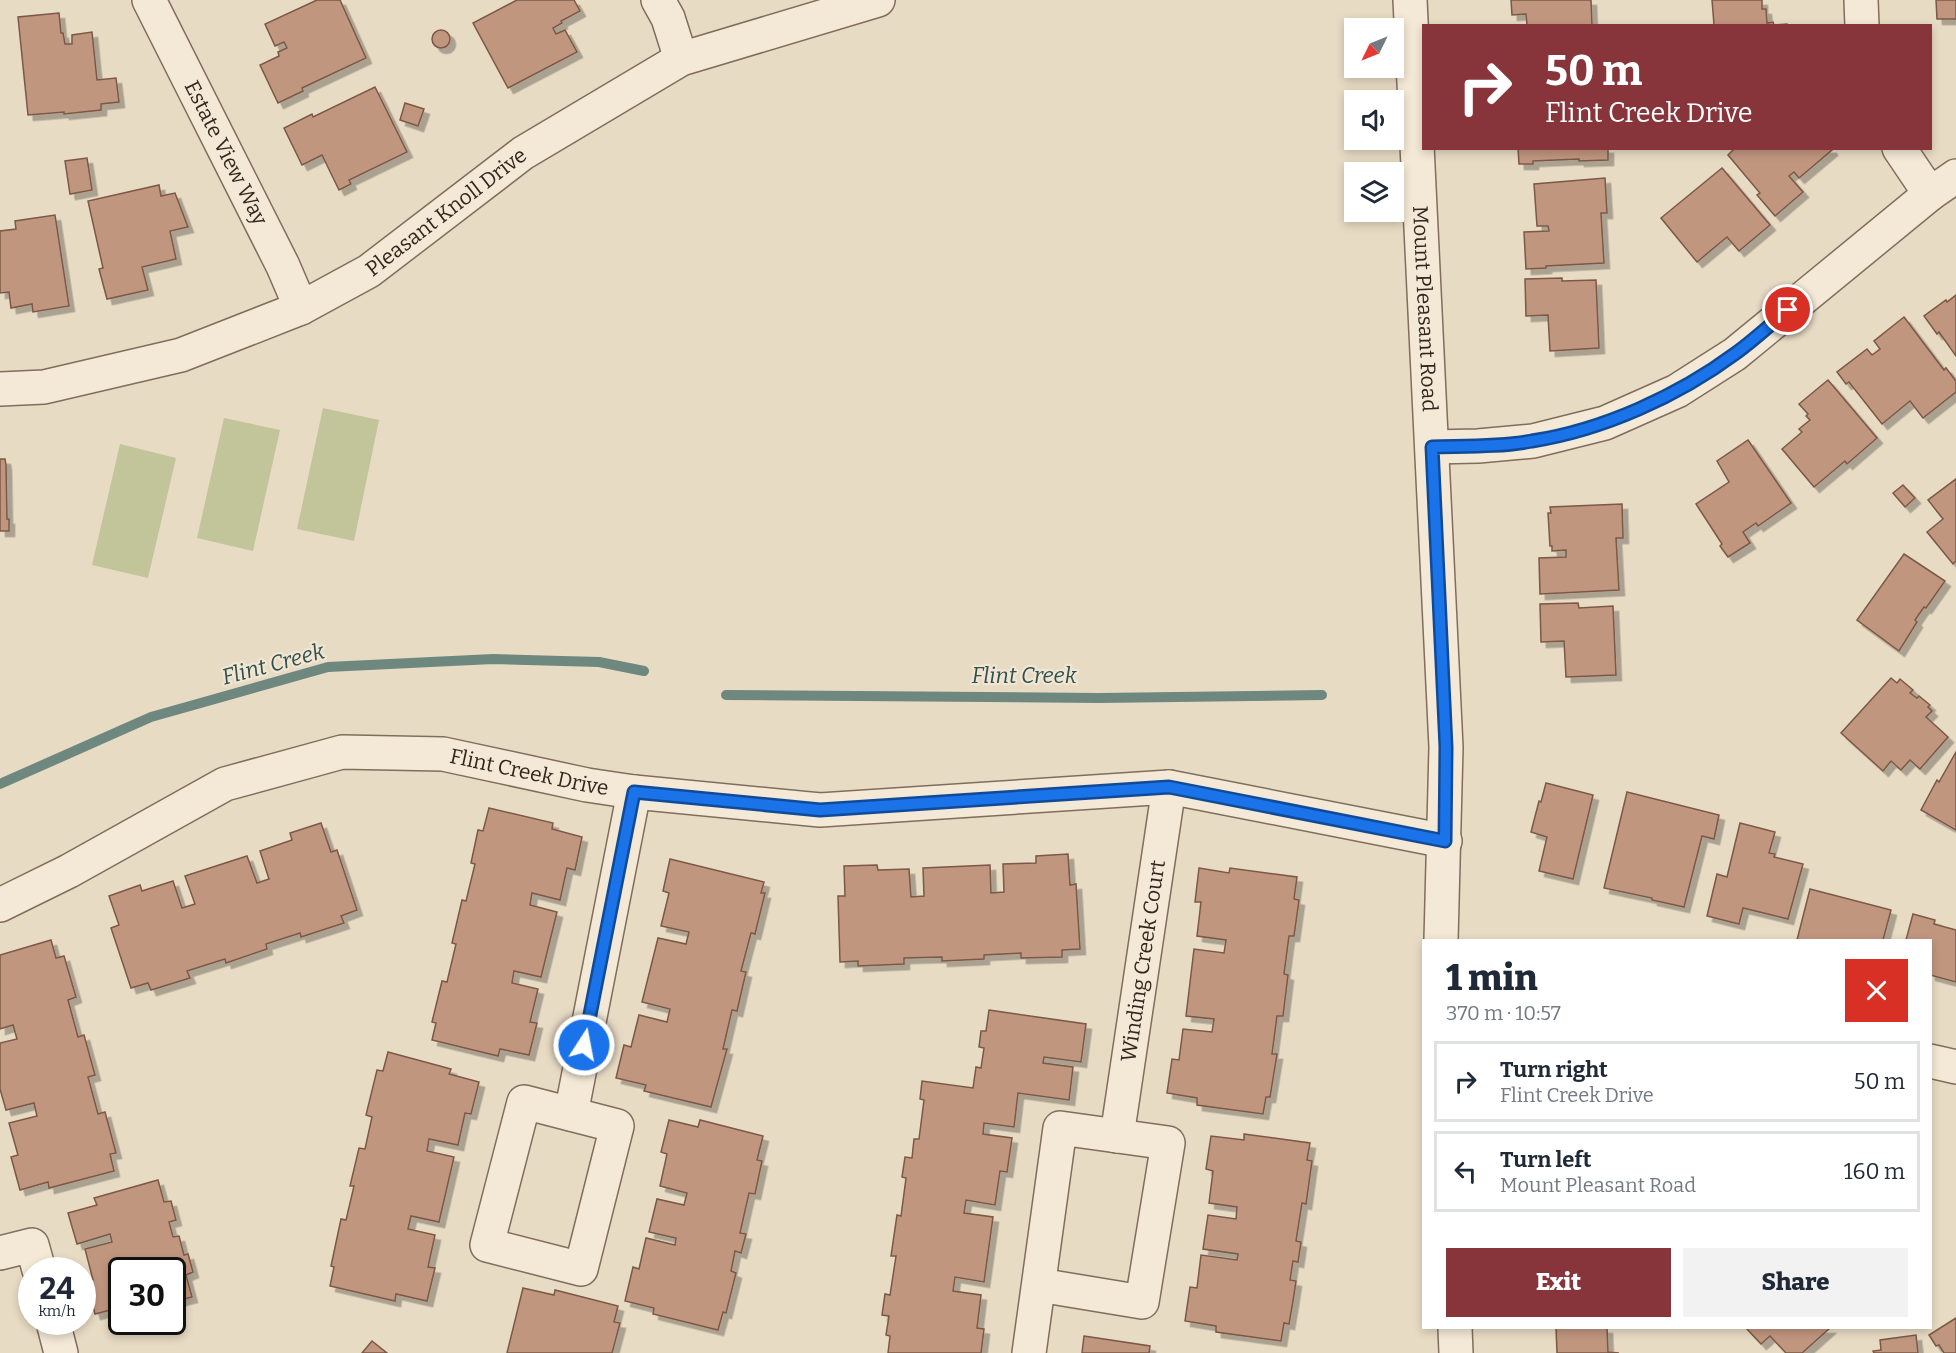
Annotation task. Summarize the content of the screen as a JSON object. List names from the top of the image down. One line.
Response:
{"streets":{"street":["Estate View Way","Pleasant Knoll Drive","Mount Pleasant Road","Flint Creek Drive","Winding Creek Court"]},"crossings":[["Estate View Way","Pleasant Knoll Drive"],["Mount Pleasant Road","Flint Creek Drive"],["Flint Creek Drive","Winding Creek Court"]],"water":["Flint Creek"],"north":"bottom left","page":{"turn":["50 m","Flint Creek Drive"],"heading":["1 min","370 m · 10:57"],"list":[{"name":"Turn right","note":"Flint Creek Drive","value":"50 m"},{"name":"Turn left","note":"Mount Pleasant Road","value":"160 m"}],"buttons":["Exit","Share"],"speed":"24 km/h","limit":"30"}}
